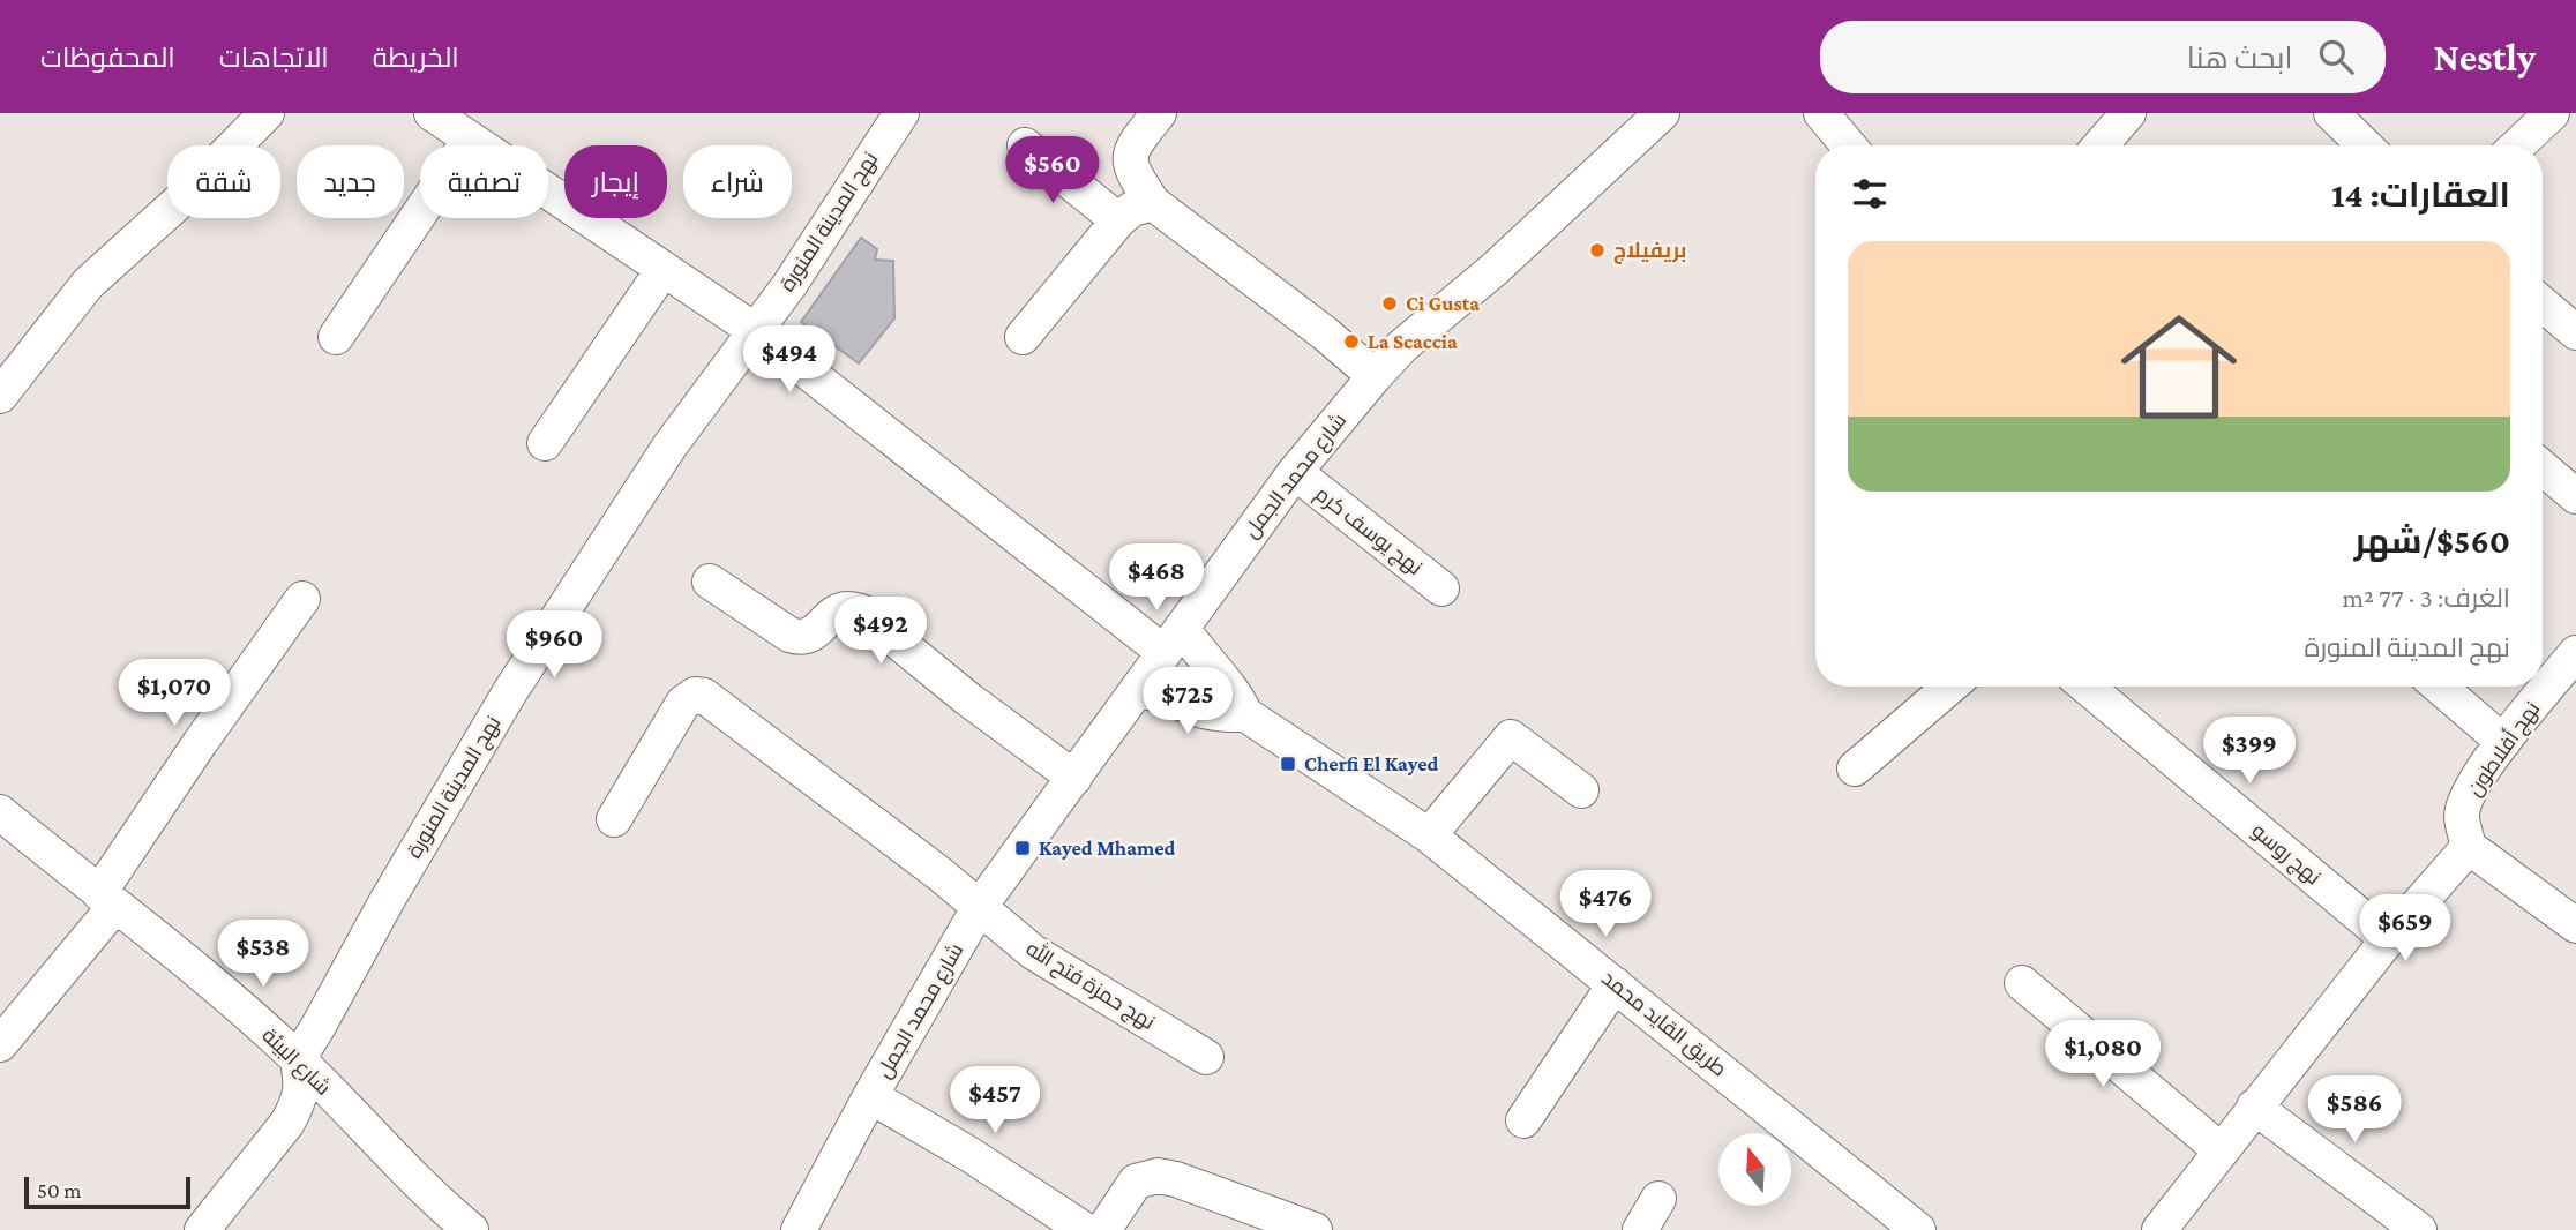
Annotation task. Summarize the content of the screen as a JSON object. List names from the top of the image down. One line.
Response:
{"streets":{"street":["نهج المدينة المنورة","شارع محمد الجمل","نهج يوسف كرم","نهج أفلاطون","نهج روسو","نهج حمزة فتح الله","طريق القايد محمد","شارع البيئة"]},"crossings":[["نهج المدينة المنورة","طريق القايد محمد"],["نهج المدينة المنورة","شارع البيئة"],["شارع محمد الجمل","نهج يوسف كرم"],["شارع محمد الجمل","نهج حمزة فتح الله"],["شارع محمد الجمل","طريق القايد محمد"]],"places":{"other":["بريفيلاج","Ci Gusta","La Scaccia"],"transit":["Cherfi El Kayed","Kayed Mhamed"]},"scale_bar":"50 m","north":"top","page":{"header":"Nestly","search":"ابحث هنا","nav":["الخريطة","الاتجاهات","المحفوظات"],"price":["$560","$494","$468","$492","$960","$1,070","$725","$399","$476","$659","$538","$1,080","$457","$586"],"chip":["شراء","إيجار","تصفية","جديد","شقة"],"heading":"العقارات: 14","list":[{"name":"$560/شهر","note":"الغرف: 3 · 77 m² · نهج المدينة المنورة"}],"scale":"50 m"}}
